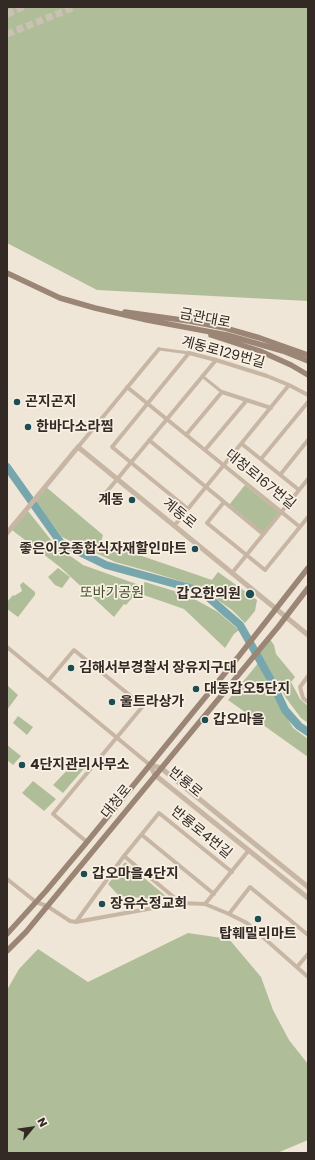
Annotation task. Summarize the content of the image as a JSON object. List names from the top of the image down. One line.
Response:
{"streets":{"main road":["금관대로","대청로"],"street":["계동로129번길","대청로167번길","계동로","반룡로","반룡로4번길"]},"crossings":[["계동로129번길","대청로167번길"],["계동로129번길","계동로"],["계동로","대청로"],["반룡로","대청로"]],"parks":["또바기공원"],"places":["곤지곤지","한바다소라찜","계동","좋은이웃종합식자재할인마트","갑오한의원","김해서부경찰서 장유지구대","대동갑오5단지","울트라상가","갑오마을","4단지관리사무소","갑오마을4단지","장유수정교회","탑훼밀리마트"],"north":"top right"}
